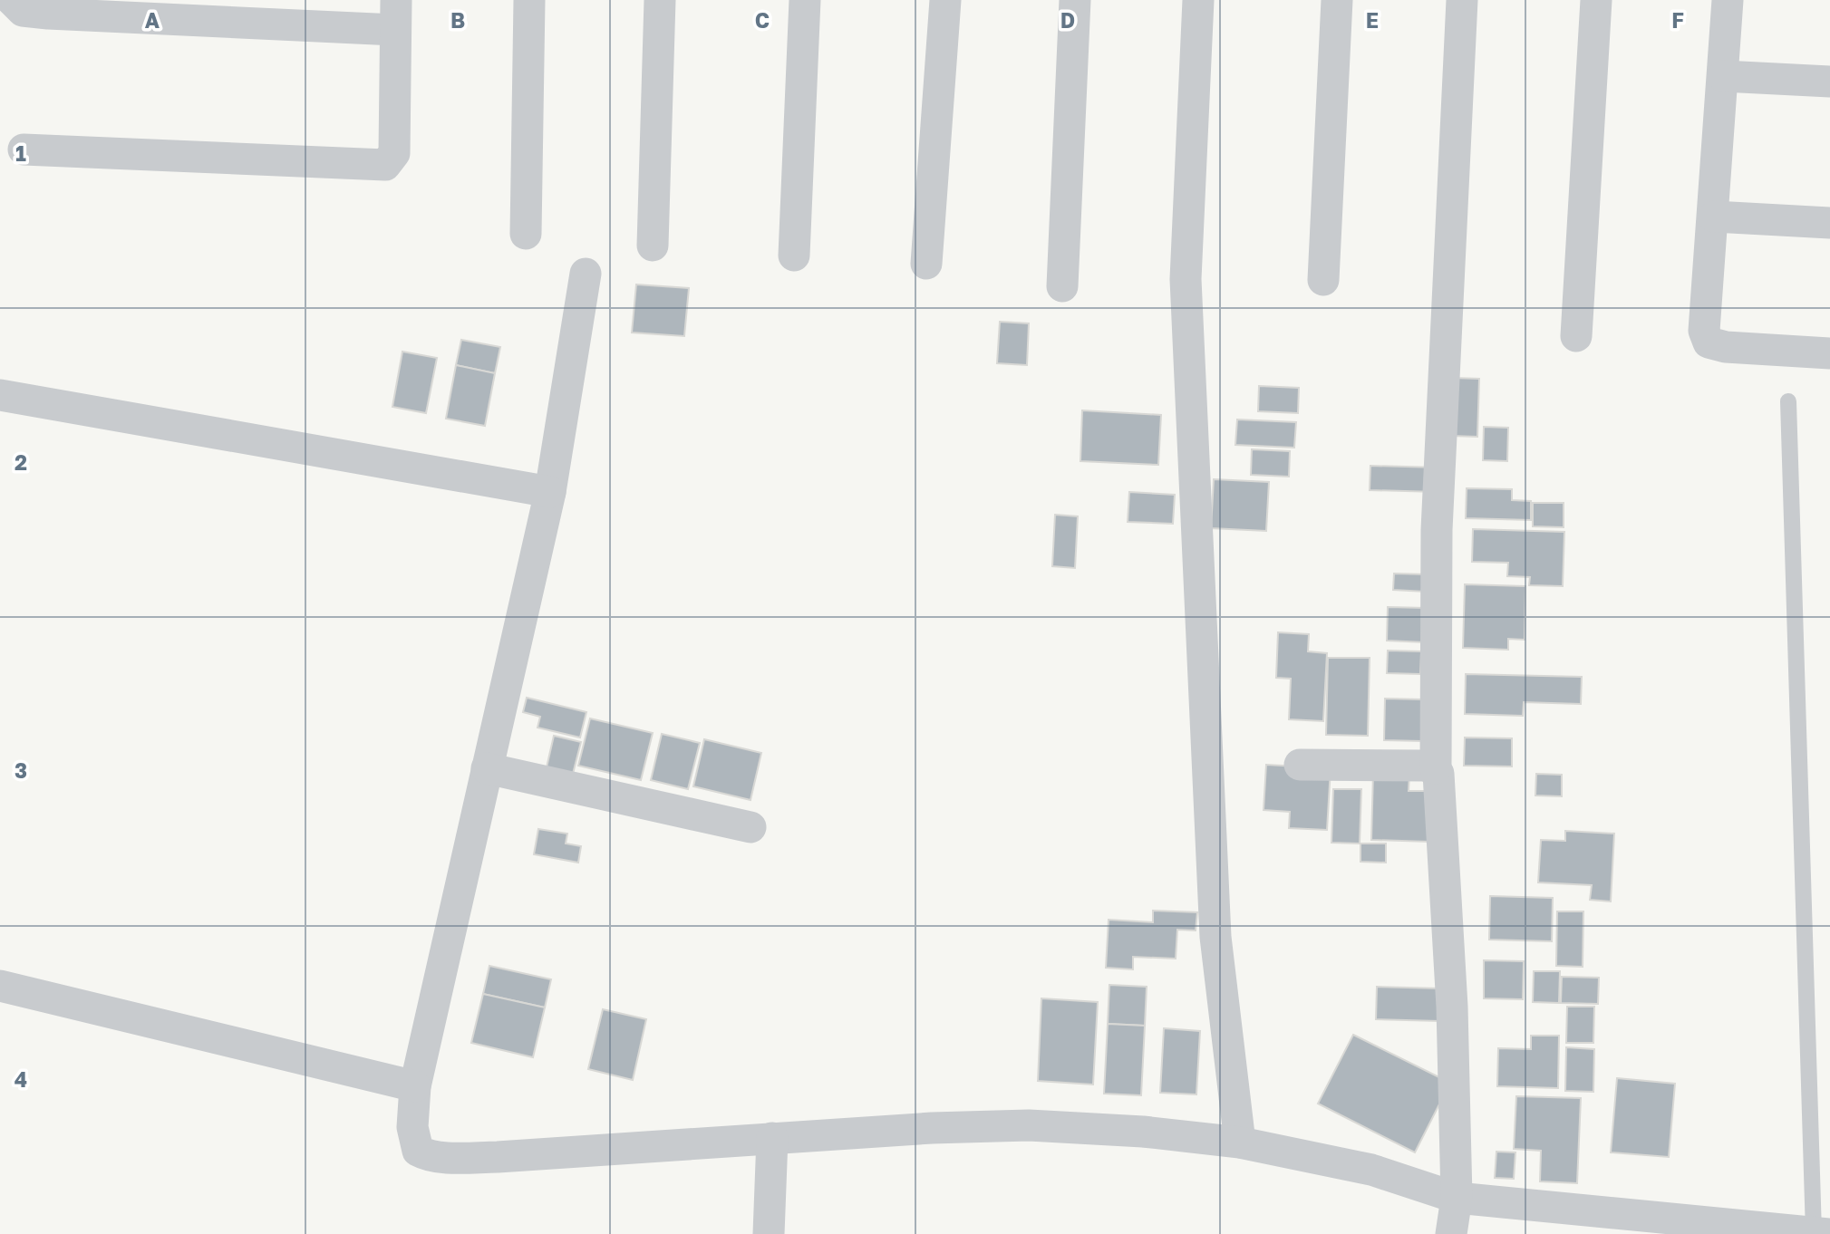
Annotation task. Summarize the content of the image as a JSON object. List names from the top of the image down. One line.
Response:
{"grid":{"columns":["A","B","C","D","E","F"],"rows":["1","2","3","4"]}}
